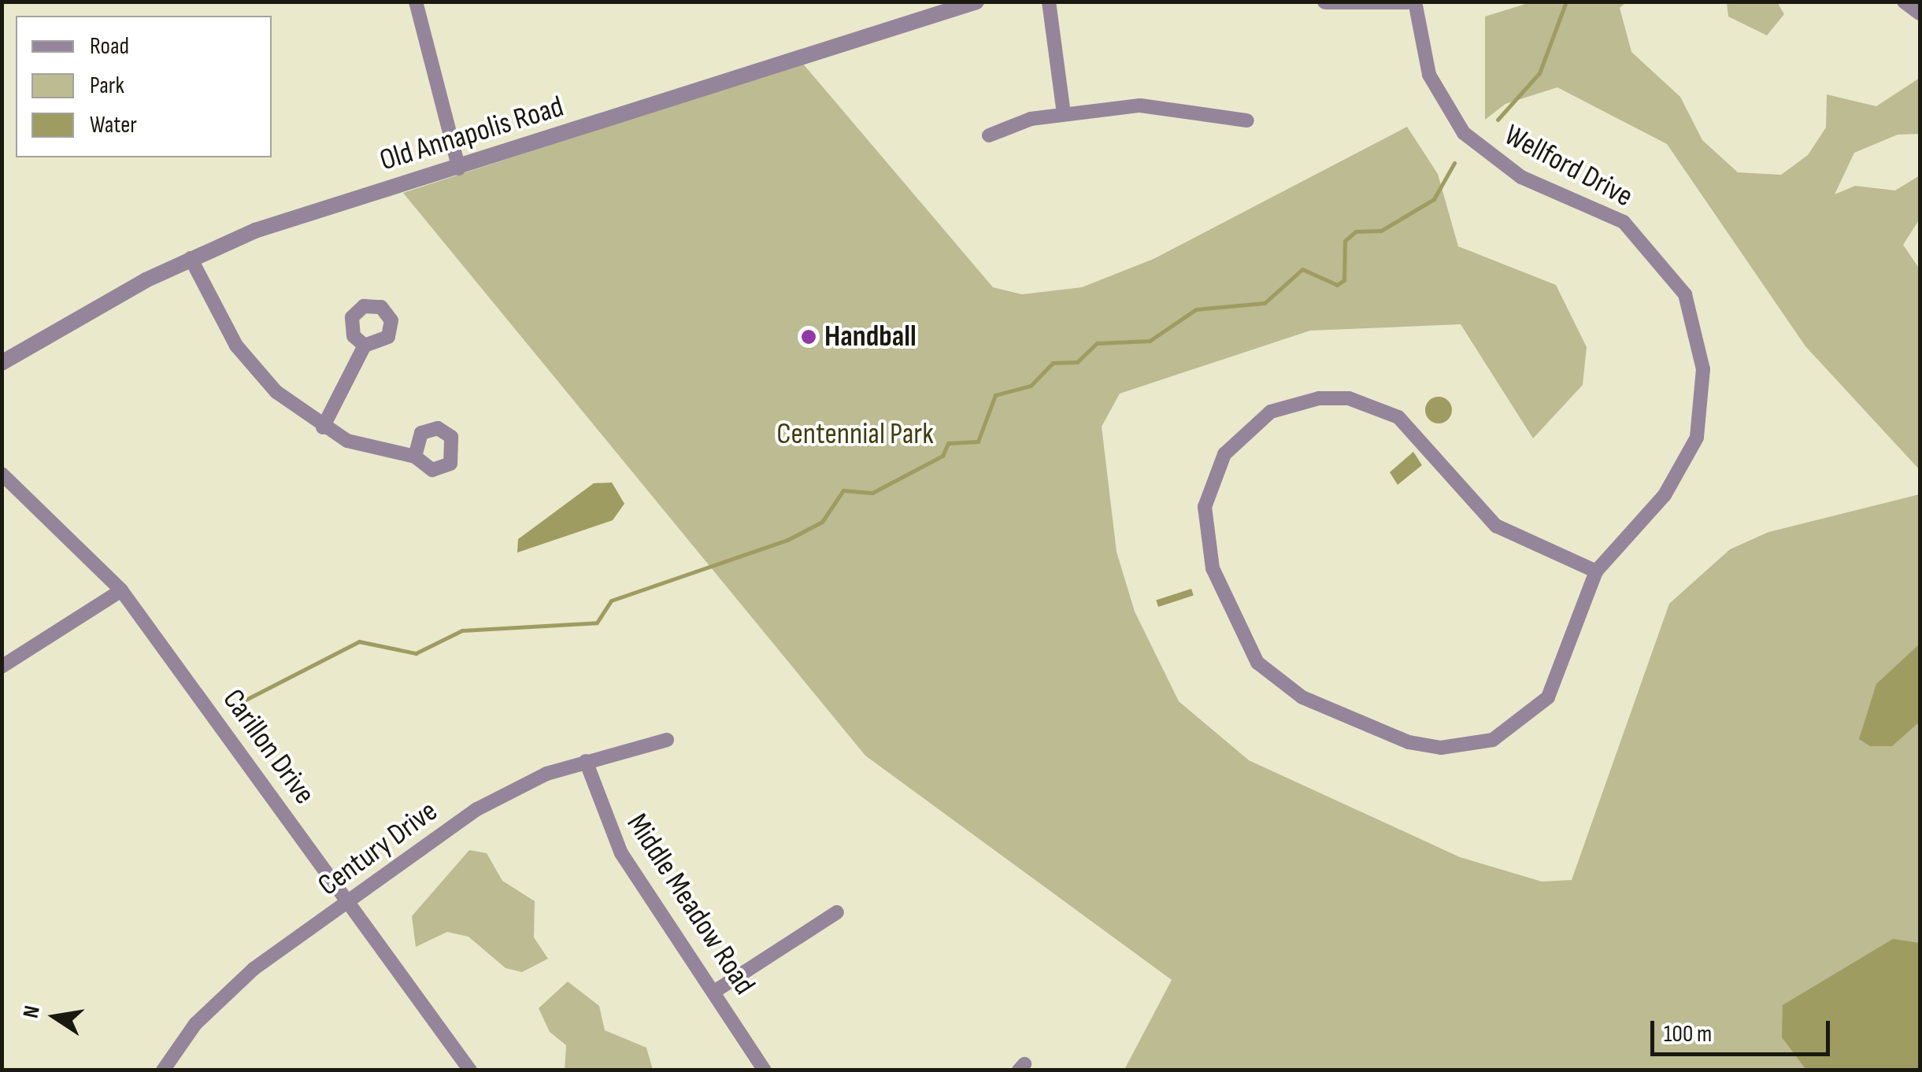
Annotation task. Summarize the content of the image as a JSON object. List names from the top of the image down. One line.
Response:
{"streets":{"street":["Old Annapolis Road","Wellford Drive","Carillon Drive","Century Drive","Middle Meadow Road"]},"crossings":[["Carillon Drive","Century Drive"],["Century Drive","Middle Meadow Road"]],"parks":["Centennial Park"],"places":["Handball"],"legend":["Road","Park","Water"],"scale_bar":"100 m","north":"left"}
